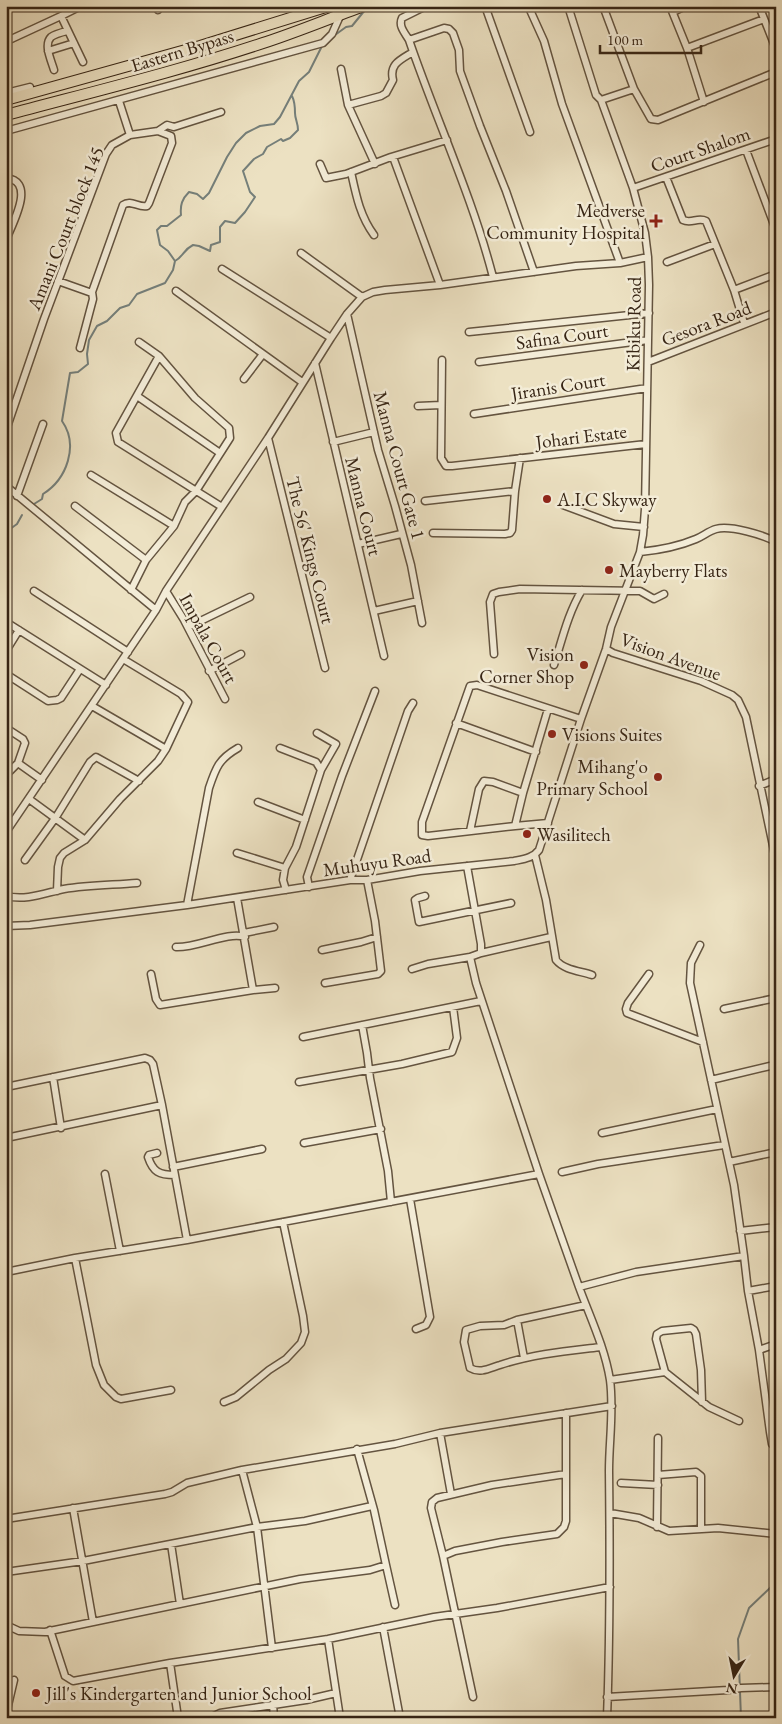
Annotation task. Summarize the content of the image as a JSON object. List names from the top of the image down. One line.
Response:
{"streets":{"main road":["Eastern Bypass"],"street":["Court Shalom","Amani Court block 145","Gesora Road","Kibiku Road","Safina Court","Jiranis Court","Johari Estate","Manna Court Gate 1","Manna Court","The 56' Kings Court","Impala Court","Vision Avenue","Muhuyu Road"]},"crossings":[["Court Shalom","Kibiku Road"],["Gesora Road","Kibiku Road"],["Kibiku Road","Safina Court"],["Kibiku Road","Jiranis Court"],["Kibiku Road","Johari Estate"],["Kibiku Road","Vision Avenue"]],"places":{"health":["Medverse Community Hospital"],"other":["A.I.C Skyway","Mayberry Flats","Vision Corner Shop","Visions Suites","Mihang'o Primary School","Wasilitech","Jill's Kindergarten and Junior School"]},"scale_bar":"100 m","north":"bottom"}
